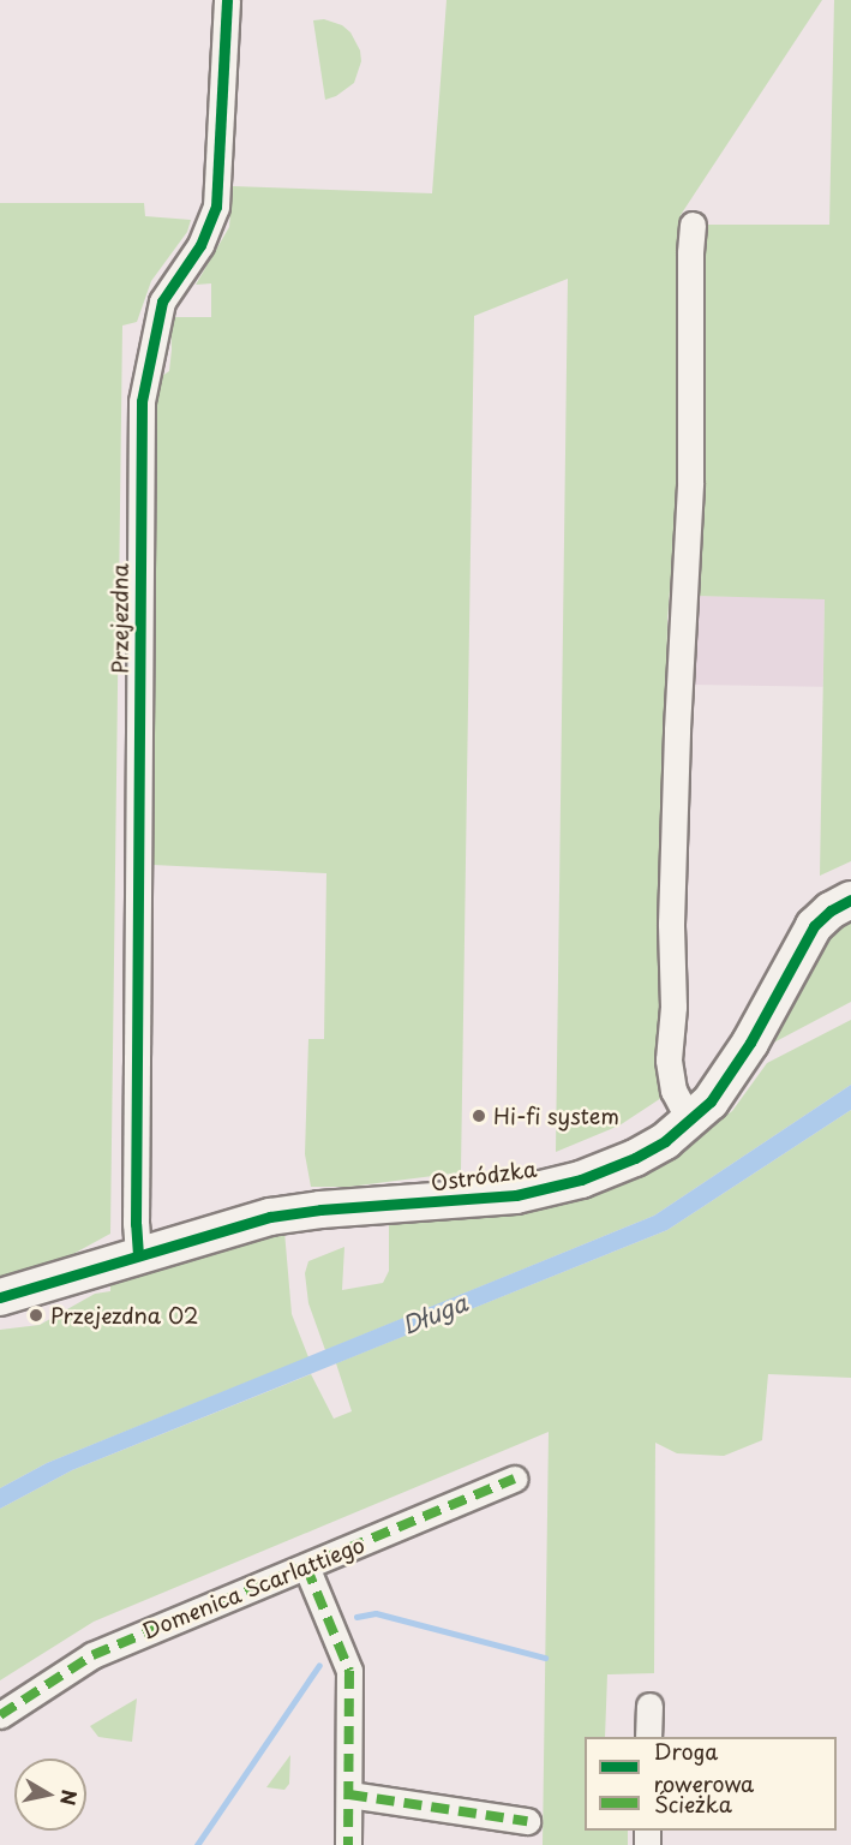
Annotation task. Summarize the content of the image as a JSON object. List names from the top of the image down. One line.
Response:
{"streets":{"street":["Przejezdna","Ostródzka","Domenica Scarlattiego"]},"crossings":[["Przejezdna","Ostródzka"]],"water":["Długa"],"places":["Hi-fi system","Przejezdna 02"],"legend":["Droga rowerowa","Ścieżka"],"north":"right"}
